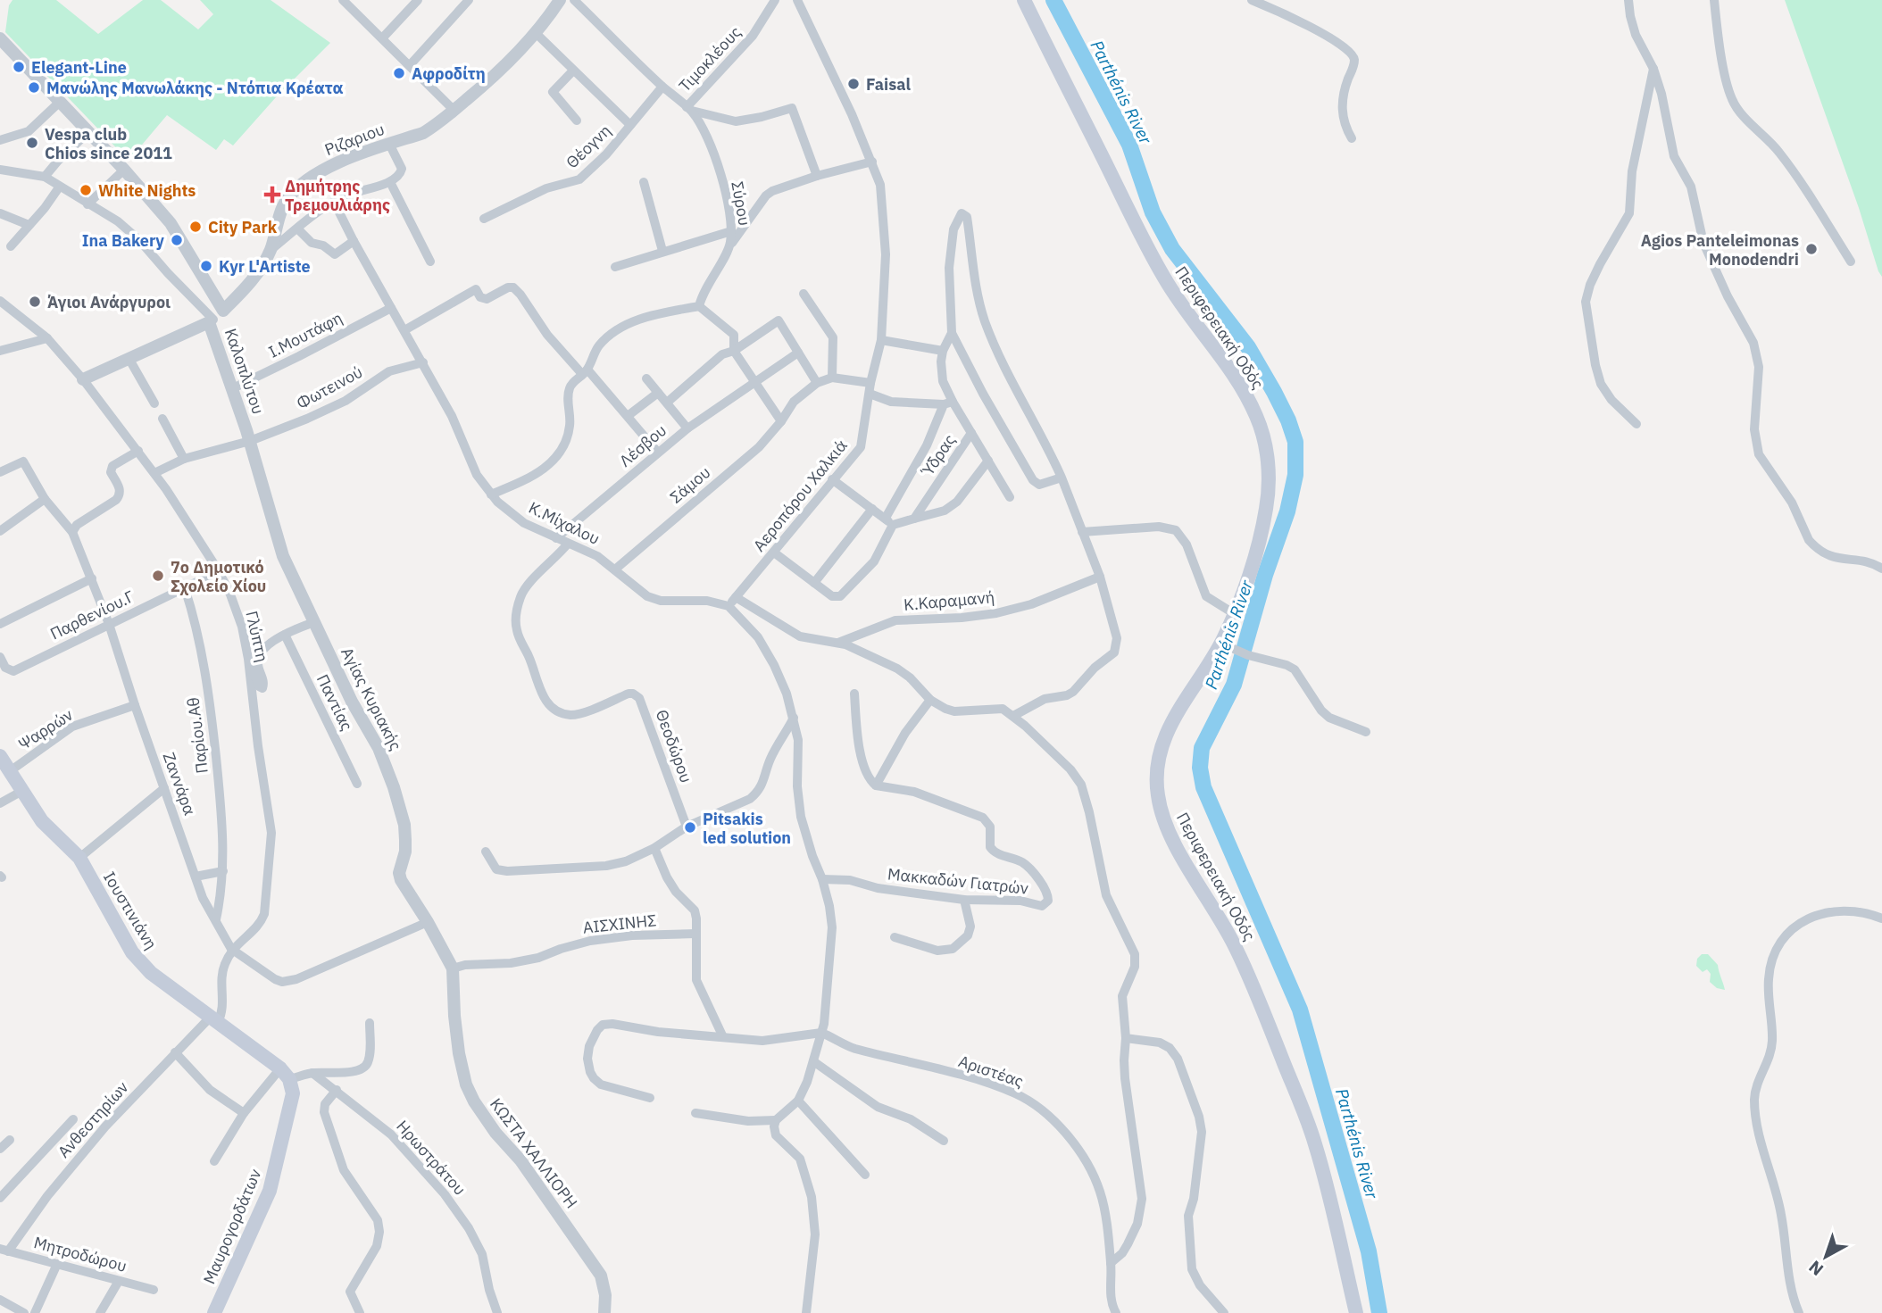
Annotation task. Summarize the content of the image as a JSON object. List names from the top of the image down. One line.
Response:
{"streets":{"main road":["Περιφερειακή Οδός","Ιουστινιάνη","Μαυρογορδάτων"],"street":["Τιμοκλέους","Ριζαριου","Θέογνη","Σύρου","Ι.Μουτάφη","Καλοπλύτου","Φωτεινού","Λέσβου","Ύδρας","Σάμου","Αεροπόρου Χαλκιά","Κ.Μίχαλου","Κ.Καραμανή","Παρθενίου.Γ","Γλύπτη","Αγίας Κυριακής","Παντίας","Ψαρρών","Παρίου.Αθ","Θεοδώρου","Ζαννάρα","Μακκαδών Γιατρών","ΑΙΣΧΙΝΗΣ","Αριστέας","Ανθεστηρίων","ΚΩΣΤΑ ΧΑΛΛΙΟΡΗ","Ηρωστράτου","Μητροδώρου"]},"crossings":[["Τιμοκλέους","Σύρου"],["Ριζαριου","Καλοπλύτου"],["Ι.Μουτάφη","Καλοπλύτου"],["Ι.Μουτάφη","Κ.Μίχαλου"],["Καλοπλύτου","Φωτεινού"],["Καλοπλύτου","Αγίας Κυριακής"],["Φωτεινού","Κ.Μίχαλου"],["Φωτεινού","Γλύπτη"],["Φωτεινού","Αγίας Κυριακής"],["Λέσβου","Κ.Μίχαλου"],["Σάμου","Κ.Μίχαλου"],["Αεροπόρου Χαλκιά","Κ.Μίχαλου"],["Κ.Μίχαλου","Θεοδώρου"],["Παρθενίου.Γ","Γλύπτη"],["Παρθενίου.Γ","Παρίου.Αθ"],["Παρθενίου.Γ","Ζαννάρα"],["Γλύπτη","Ζαννάρα"],["Αγίας Κυριακής","ΑΙΣΧΙΝΗΣ"],["Αγίας Κυριακής","ΚΩΣΤΑ ΧΑΛΛΙΟΡΗ"],["Ψαρρών","Ζαννάρα"],["Ψαρρών","Ιουστινιάνη"],["Παρίου.Αθ","Ζαννάρα"],["Ιουστινιάνη","Ανθεστηρίων"],["Ιουστινιάνη","Μαυρογορδάτων"],["ΑΙΣΧΙΝΗΣ","ΚΩΣΤΑ ΧΑΛΛΙΟΡΗ"],["Ανθεστηρίων","Μητροδώρου"]],"water":["Parthénis River"],"places":{"other":["Elegant-Line","Αφροδίτη","Faisal","Μανώλης Μανωλάκης - Ντόπια Κρέατα","Vespa club Chios since 2011","White Nights","City Park","Ina Bakery","Agios Panteleimonas Monodendri","Kyr L'Artiste","Άγιοι Ανάργυροι","7ο Δημοτικό Σχολείο Χίου","Pitsakis led solution"],"health":["Δημήτρης Τρεμουλιάρης"]},"north":"bottom left"}
